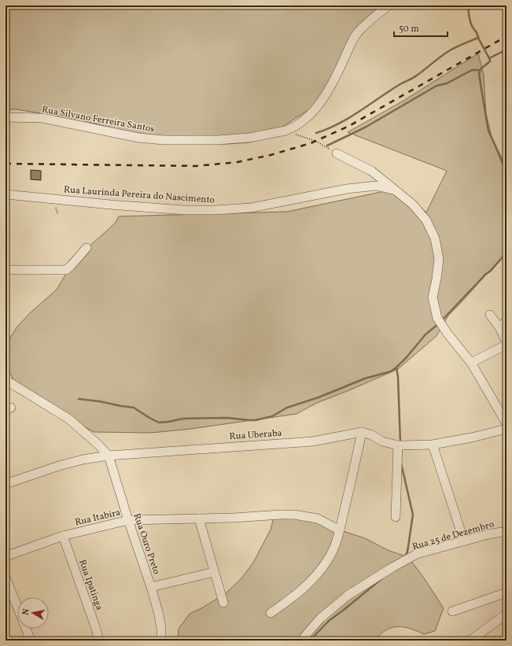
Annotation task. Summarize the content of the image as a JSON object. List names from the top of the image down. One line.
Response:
{"streets":{"street":["Rua Silvano Ferreira Santos","Rua Laurinda Pereira do Nascimento","Rua Uberaba","Rua Itabira","Rua 25 de Dezembro","Rua Ouro Preto","Rua Ipatinga"]},"crossings":[["Rua Uberaba","Rua Ouro Preto"],["Rua Itabira","Rua Ouro Preto"],["Rua Itabira","Rua Ipatinga"]],"scale_bar":"50 m","north":"left"}
